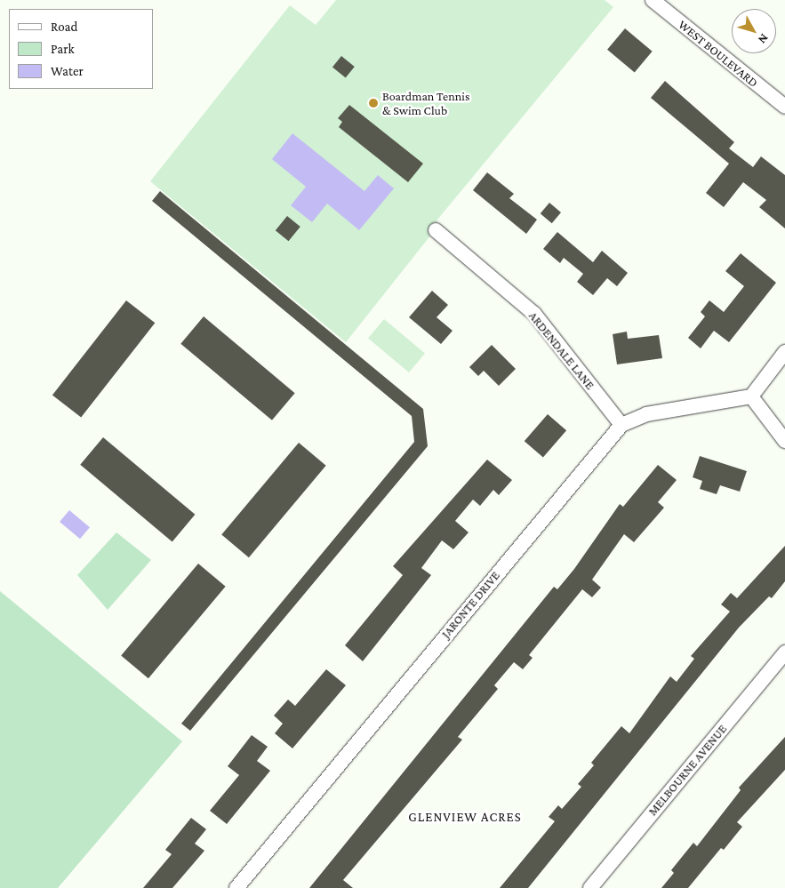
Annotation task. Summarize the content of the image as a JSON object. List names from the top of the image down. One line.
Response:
{"streets":{"street":["WEST BOULEVARD","ARDENDALE LANE","JARONTE DRIVE","MELBOURNE AVENUE"]},"crossings":[["ARDENDALE LANE","JARONTE DRIVE"]],"districts":["GLENVIEW ACRES"],"places":["Boardman Tennis & Swim Club"],"legend":["Road","Park","Water"],"north":"bottom right"}
